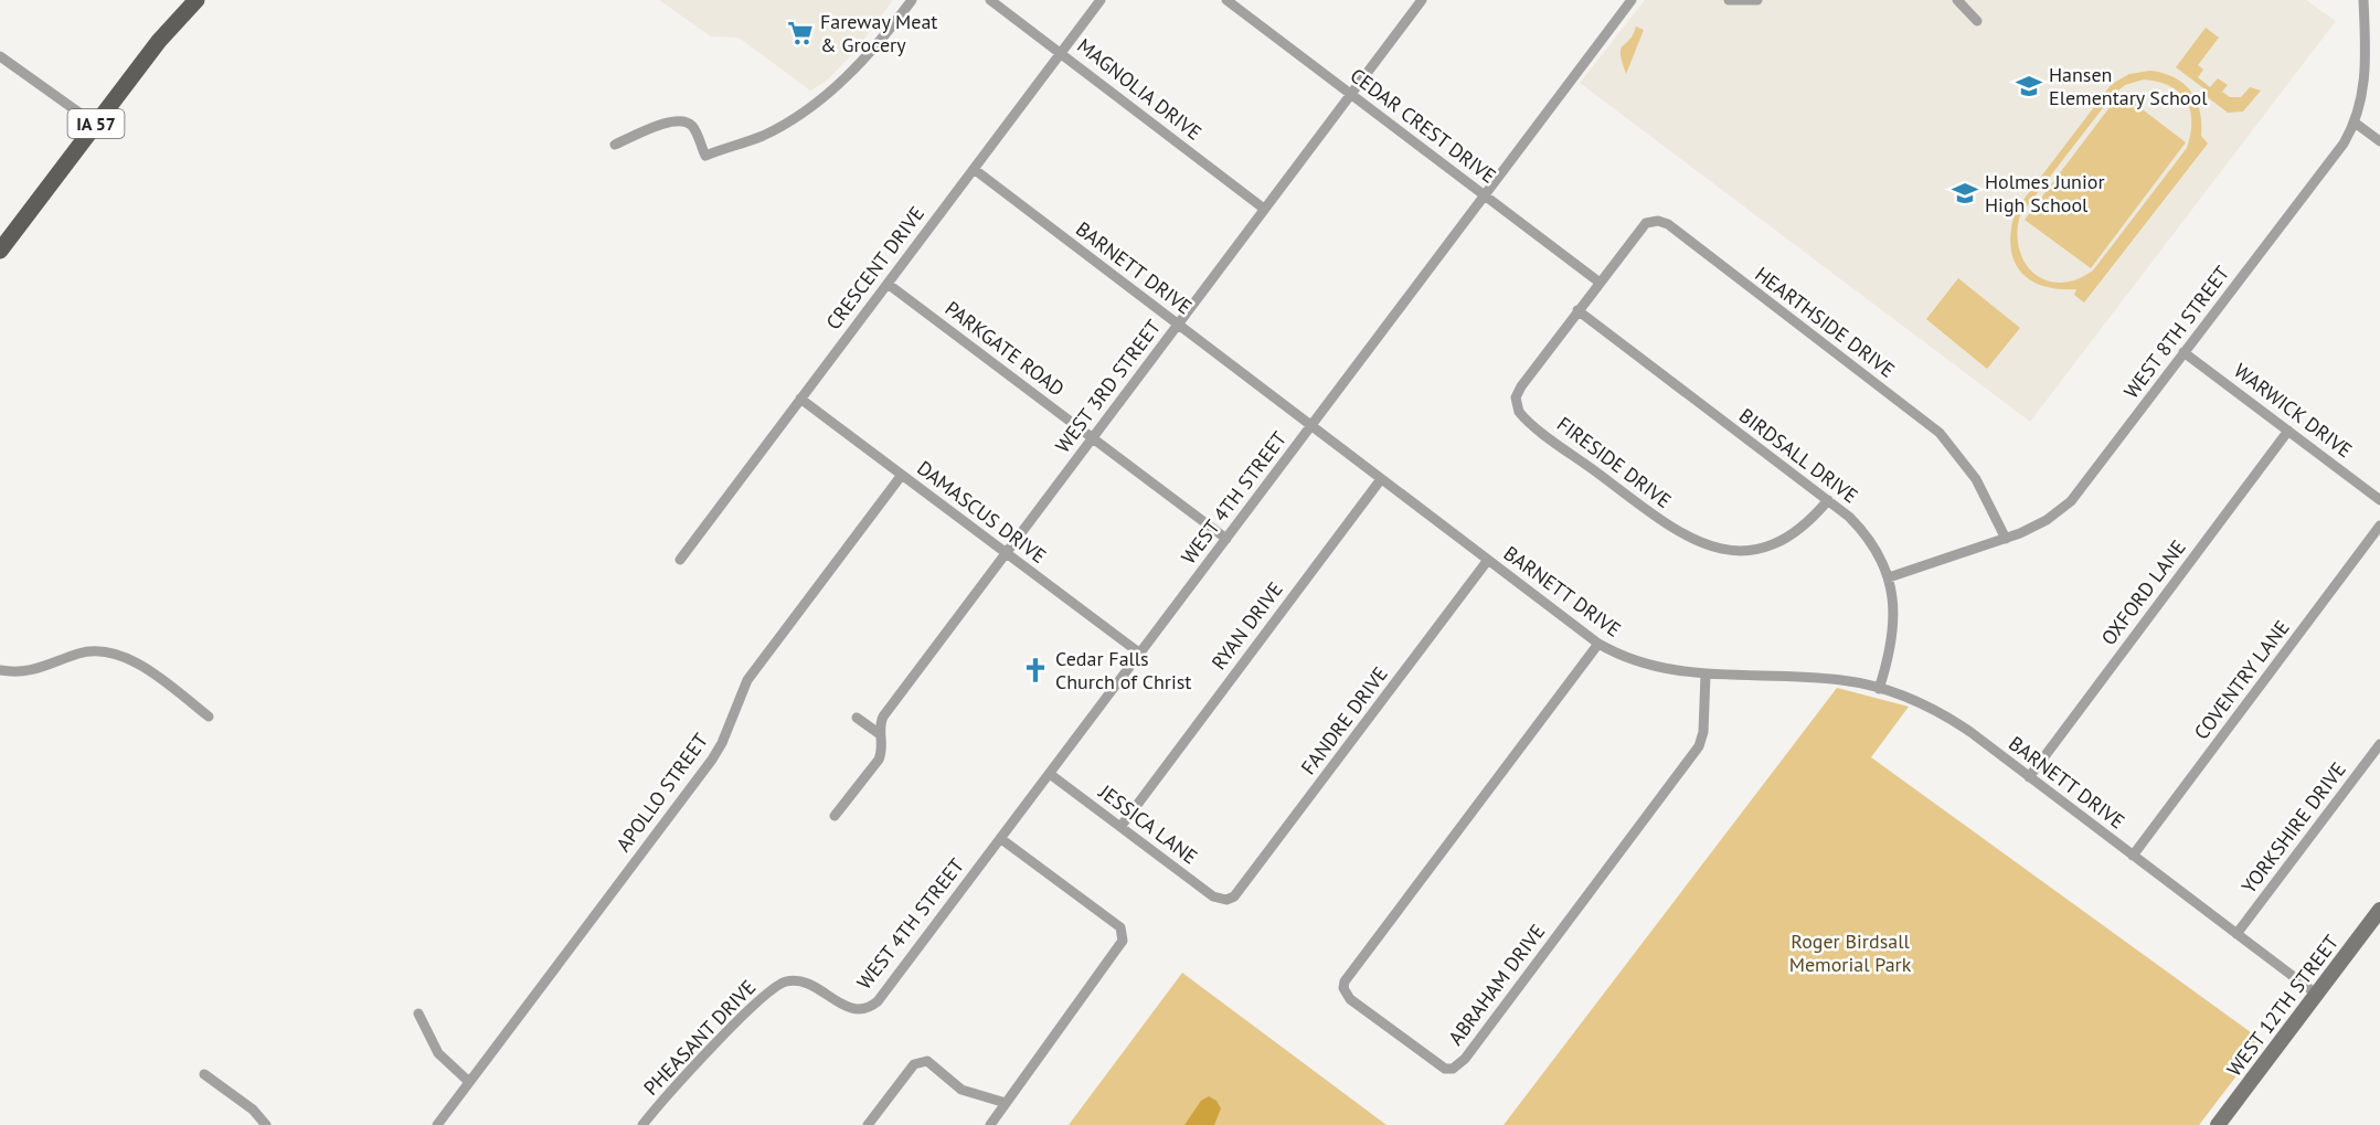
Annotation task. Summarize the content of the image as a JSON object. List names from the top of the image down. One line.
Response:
{"streets":{"main road":["IA 57","WEST 12TH STREET"],"street":["MAGNOLIA DRIVE","CEDAR CREST DRIVE","CRESCENT DRIVE","BARNETT DRIVE","HEARTHSIDE DRIVE","WEST 8TH STREET","PARKGATE ROAD","WEST 3RD STREET","WARWICK DRIVE","BIRDSALL DRIVE","FIRESIDE DRIVE","WEST 4TH STREET","DAMASCUS DRIVE","OXFORD LANE","RYAN DRIVE","COVENTRY LANE","FANDRE DRIVE","APOLLO STREET","JESSICA LANE","YORKSHIRE DRIVE","ABRAHAM DRIVE","PHEASANT DRIVE"]},"crossings":[["MAGNOLIA DRIVE","CRESCENT DRIVE"],["MAGNOLIA DRIVE","WEST 3RD STREET"],["CEDAR CREST DRIVE","HEARTHSIDE DRIVE"],["CEDAR CREST DRIVE","WEST 3RD STREET"],["CEDAR CREST DRIVE","FIRESIDE DRIVE"],["CEDAR CREST DRIVE","WEST 4TH STREET"],["CRESCENT DRIVE","BARNETT DRIVE"],["CRESCENT DRIVE","PARKGATE ROAD"],["CRESCENT DRIVE","DAMASCUS DRIVE"],["BARNETT DRIVE","WEST 3RD STREET"],["BARNETT DRIVE","BIRDSALL DRIVE"],["BARNETT DRIVE","WEST 4TH STREET"],["BARNETT DRIVE","OXFORD LANE"],["BARNETT DRIVE","RYAN DRIVE"],["BARNETT DRIVE","COVENTRY LANE"],["BARNETT DRIVE","FANDRE DRIVE"],["BARNETT DRIVE","YORKSHIRE DRIVE"],["BARNETT DRIVE","ABRAHAM DRIVE"],["BARNETT DRIVE","WEST 12TH STREET"],["HEARTHSIDE DRIVE","WEST 8TH STREET"],["HEARTHSIDE DRIVE","FIRESIDE DRIVE"],["WEST 8TH STREET","WARWICK DRIVE"],["WEST 8TH STREET","BIRDSALL DRIVE"],["PARKGATE ROAD","WEST 3RD STREET"],["PARKGATE ROAD","WEST 4TH STREET"],["WEST 3RD STREET","DAMASCUS DRIVE"],["WARWICK DRIVE","OXFORD LANE"],["BIRDSALL DRIVE","FIRESIDE DRIVE"],["WEST 4TH STREET","DAMASCUS DRIVE"],["WEST 4TH STREET","JESSICA LANE"],["WEST 4TH STREET","PHEASANT DRIVE"],["DAMASCUS DRIVE","APOLLO STREET"],["RYAN DRIVE","JESSICA LANE"],["FANDRE DRIVE","JESSICA LANE"]],"parks":["Roger Birdsall Memorial Park"],"places":{"supermarket":["Fareway Meat & Grocery"],"school or university":["Hansen Elementary School","Holmes Junior High School"],"church":["Cedar Falls Church of Christ"]}}
